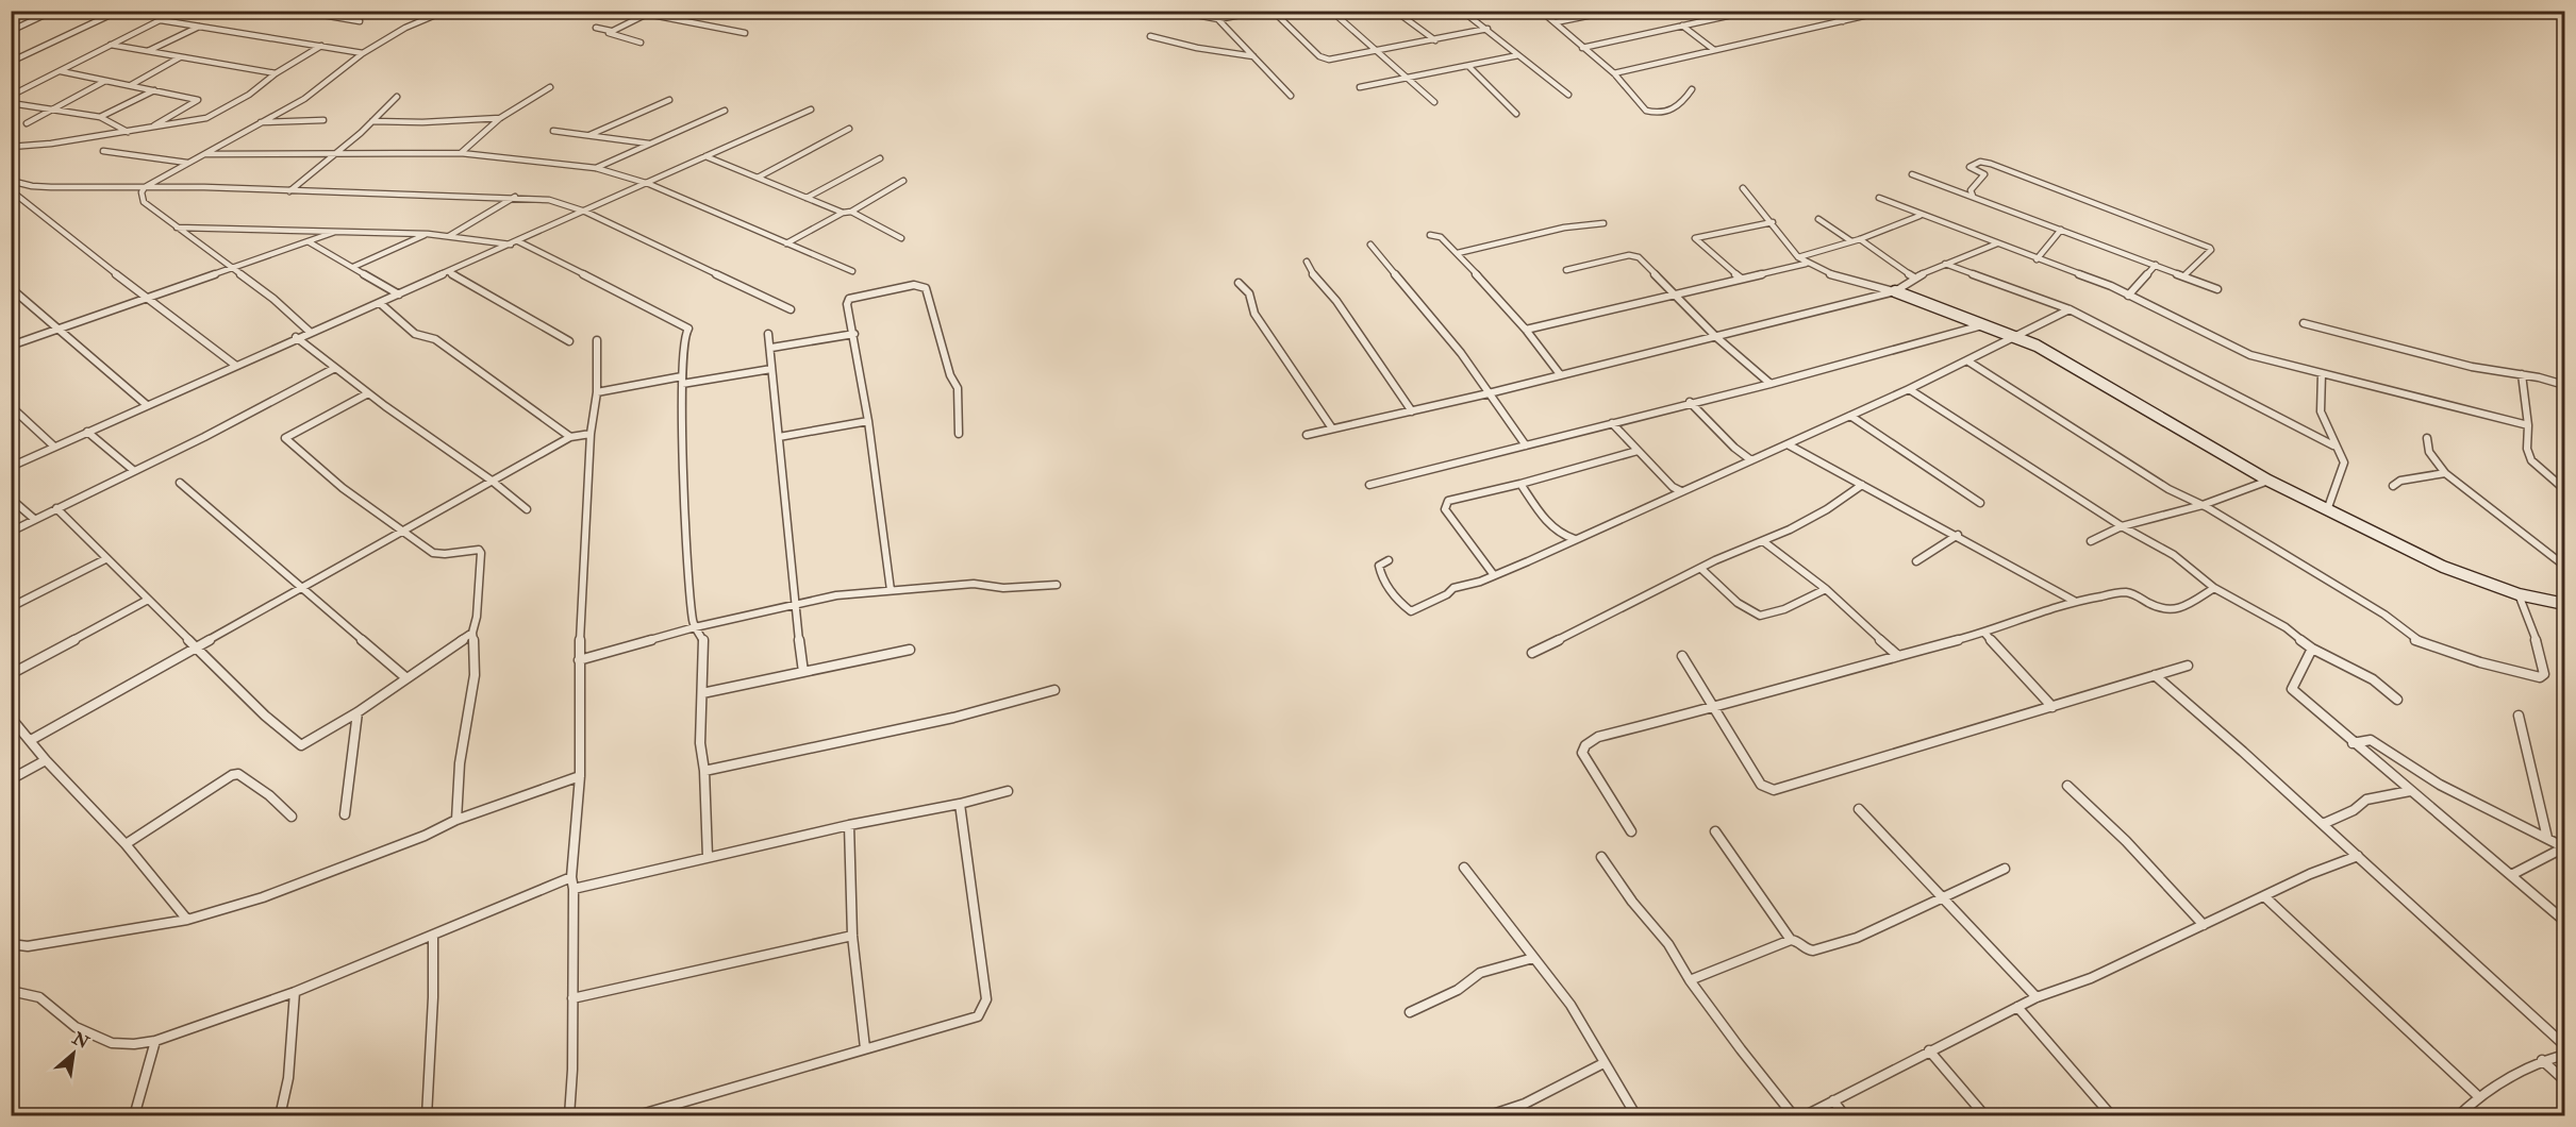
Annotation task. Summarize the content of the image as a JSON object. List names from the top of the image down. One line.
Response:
{"north":"top right"}
